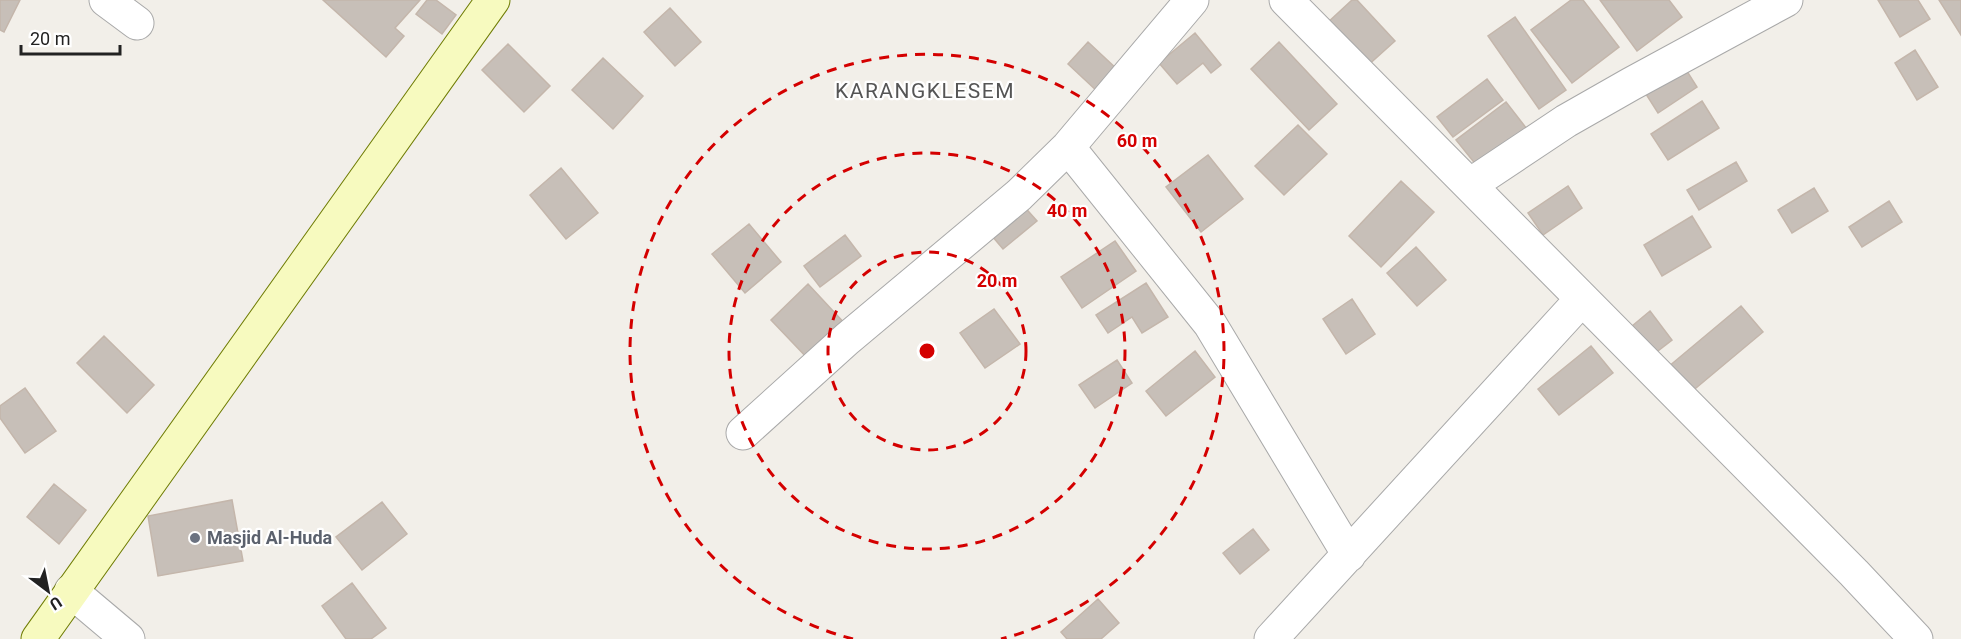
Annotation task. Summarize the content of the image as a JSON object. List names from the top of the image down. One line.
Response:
{"districts":["KARANGKLESEM"],"places":["Masjid Al-Huda"],"scale_bar":"20 m","north":"bottom right","rings":["60 m","40 m","20 m"]}
